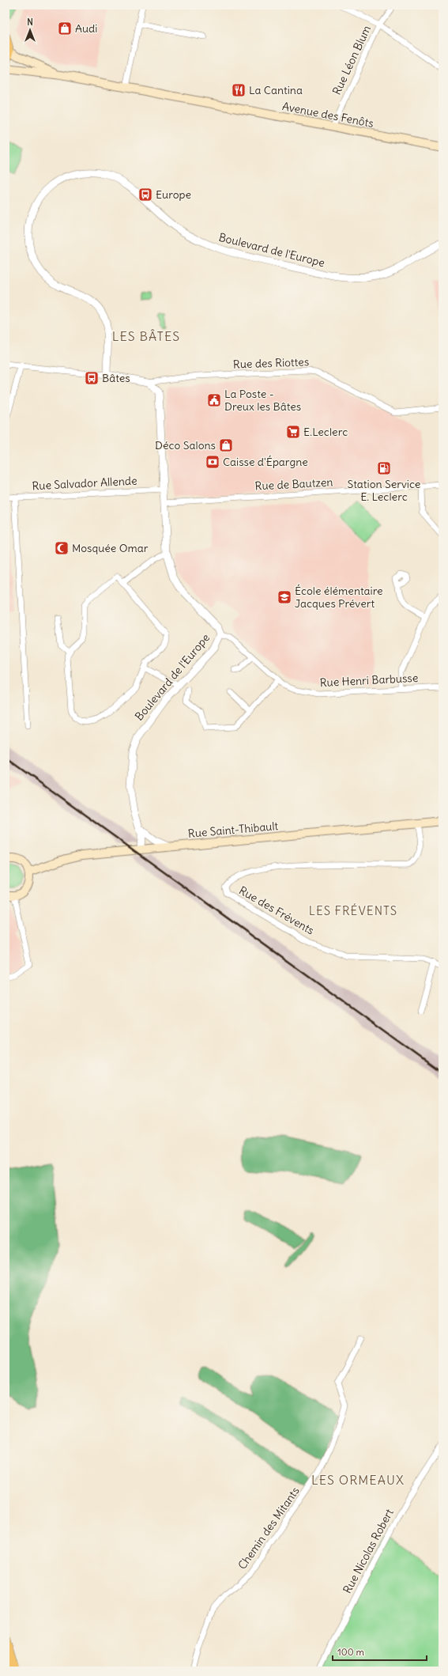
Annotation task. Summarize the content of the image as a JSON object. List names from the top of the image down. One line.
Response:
{"streets":{"main road":["Avenue des Fenôts","Rue Saint-Thibault"],"street":["Rue Léon Blum","Boulevard de l'Europe","Rue des Riottes","Rue Salvador Allende","Rue de Bautzen","Rue Henri Barbusse","Rue des Frévents","Chemin des Mitants","Rue Nicolas Robert"]},"crossings":[["Rue Léon Blum","Avenue des Fenôts"],["Boulevard de l'Europe","Rue des Riottes"],["Boulevard de l'Europe","Rue Salvador Allende"],["Boulevard de l'Europe","Rue de Bautzen"],["Boulevard de l'Europe","Rue Henri Barbusse"],["Boulevard de l'Europe","Rue Saint-Thibault"],["Rue Saint-Thibault","Rue des Frévents"]],"districts":["LES BÂTES","LES FRÉVENTS","LES ORMEAUX"],"places":{"shop":["Audi","Déco Salons"],"restaurant":["La Cantina"],"bus stop":["Europe","Bâtes"],"public building":["La Poste - Dreux les Bâtes"],"supermarket":["E.Leclerc"],"bank":["Caisse d'Épargne"],"fuel station":["Station Service E. Leclerc"],"mosque":["Mosquée Omar"],"school or university":["École élémentaire Jacques Prévert"]},"scale_bar":"100 m","north":"top"}
